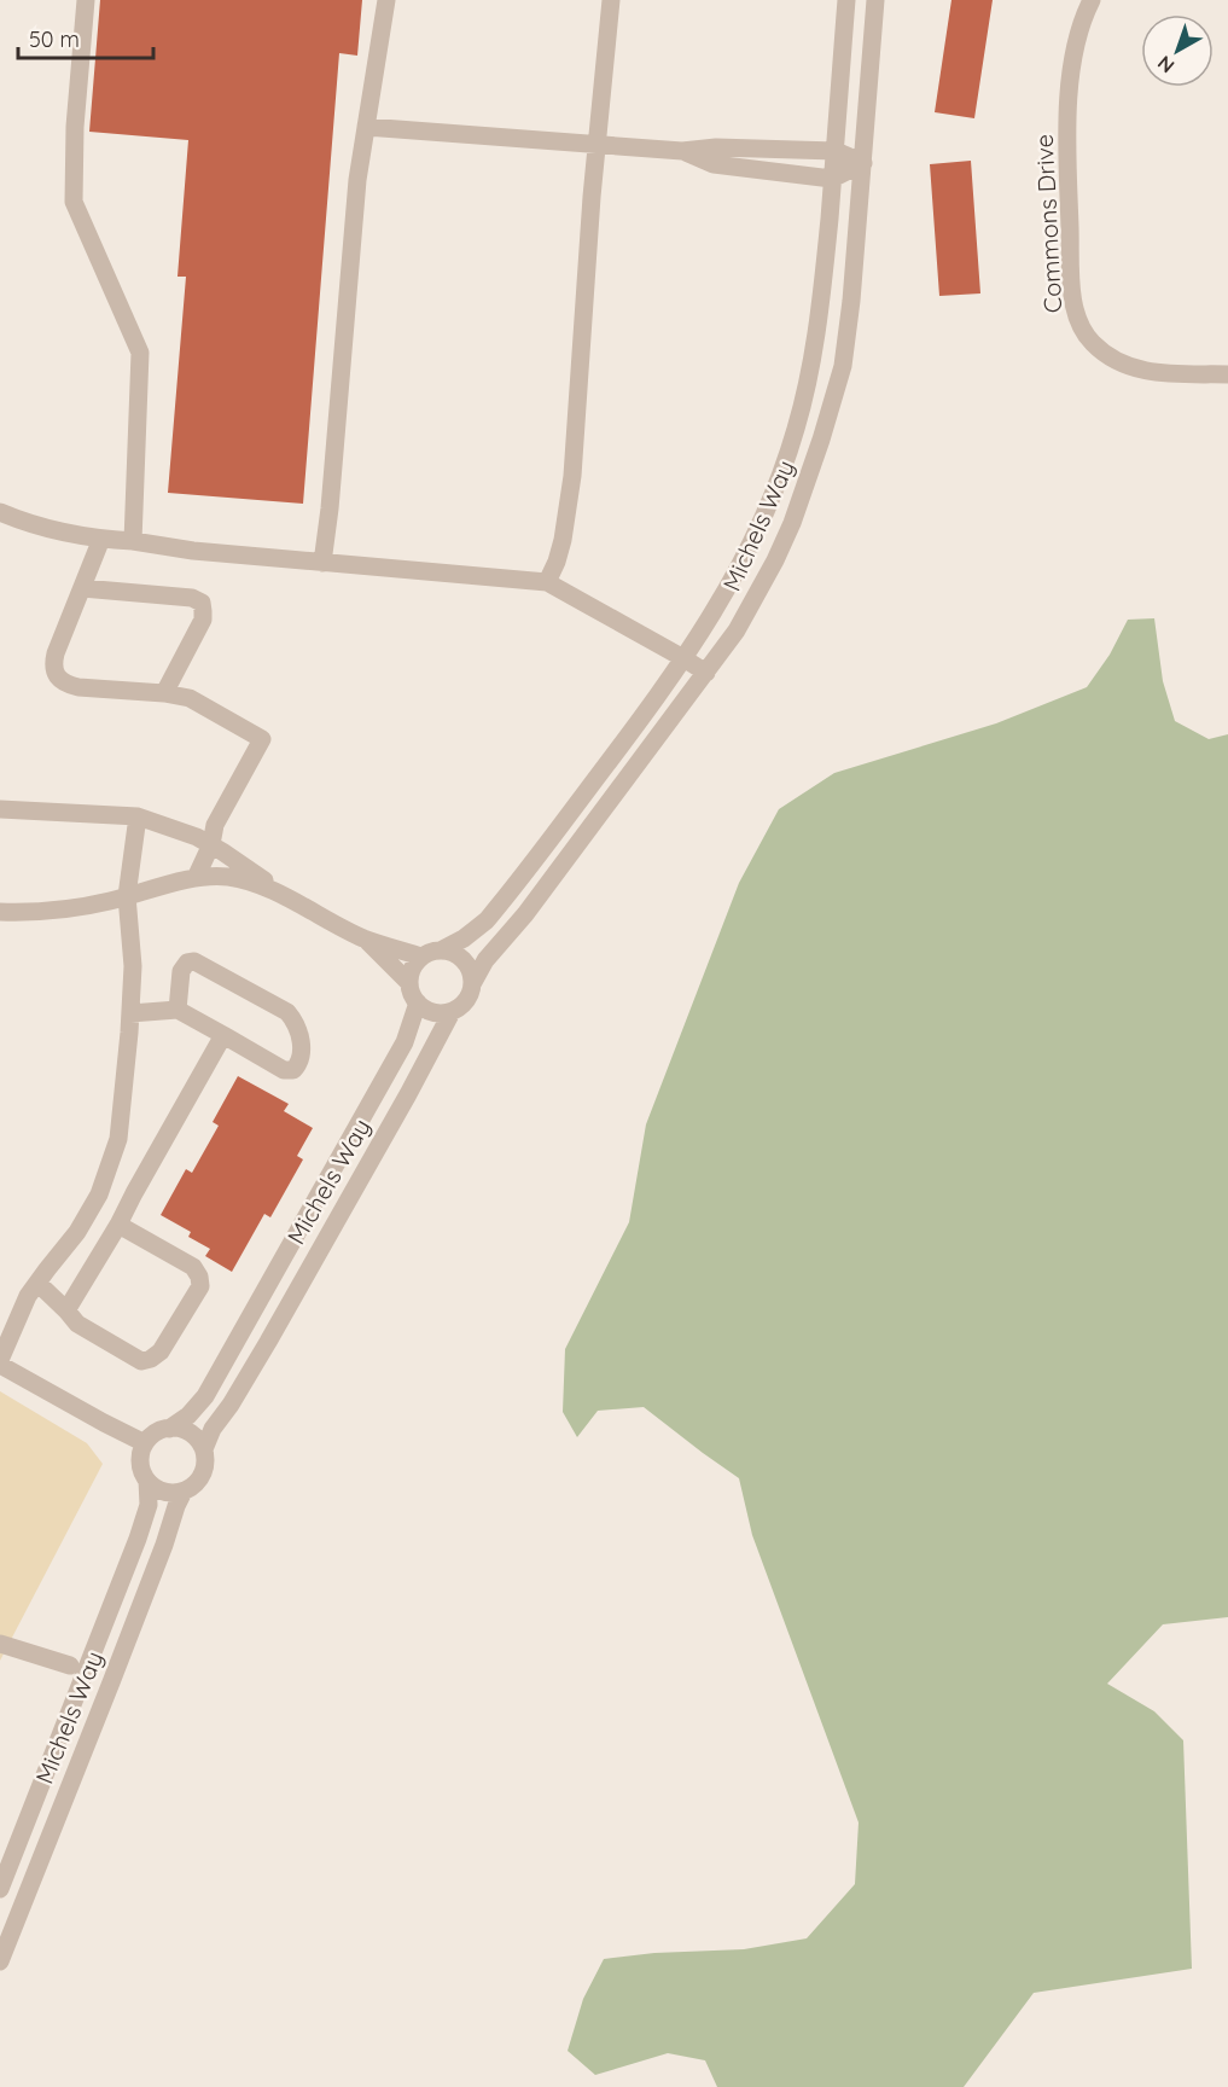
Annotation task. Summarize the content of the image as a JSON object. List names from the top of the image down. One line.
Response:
{"streets":{"street":["Commons Drive","Michels Way"]},"scale_bar":"50 m","north":"bottom left"}
